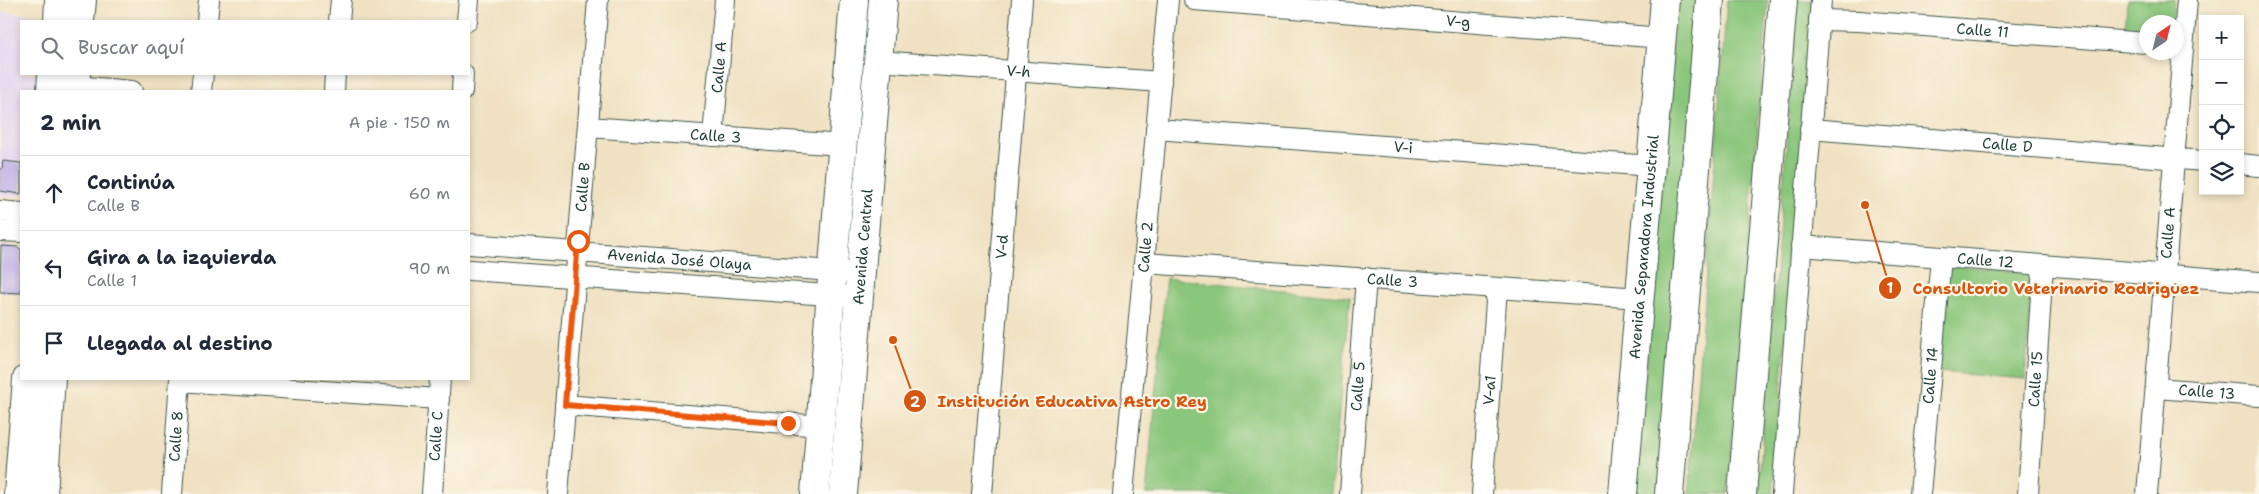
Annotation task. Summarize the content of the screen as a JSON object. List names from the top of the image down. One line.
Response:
{"streets":{"street":["V-g","Calle 11","Calle A","V-h","Calle 3","Calle D","V-i","Calle B","Avenida Central","V-d","Calle 2","Avenida Separadora Industrial","Avenida José Olaya","Calle 12","Calle 14","Calle 15","Calle 5","V-a1","Calle 13","Calle 8","Calle C"]},"crossings":[["V-g","Avenida Separadora Industrial"],["Calle A","Calle 3"],["Calle A","Calle D"],["Calle A","Calle 12"],["Calle A","Calle 13"],["V-h","Avenida Central"],["V-h","V-d"],["V-h","Calle 2"],["Calle 3","Calle B"],["Calle 3","Avenida Central"],["Calle 3","Calle 2"],["Calle 3","Avenida Separadora Industrial"],["Calle 3","Calle 5"],["Calle 3","V-a1"],["V-i","Calle 2"],["V-i","Avenida Separadora Industrial"],["Calle B","Avenida José Olaya"],["Avenida Central","Avenida José Olaya"],["Calle 12","Calle 14"],["Calle 12","Calle 15"]],"places":["Consultorio Veterinario Rodriguez","Institución Educativa Astro Rey"],"north":"top right","page":{"map_buttons":["+","−"],"search":"Buscar aquí","heading":["2 min","A pie · 150 m"],"list":[["Continúa","Calle B","60 m"],["Gira a la izquierda","Calle 1","90 m"],"Llegada al destino"]}}
